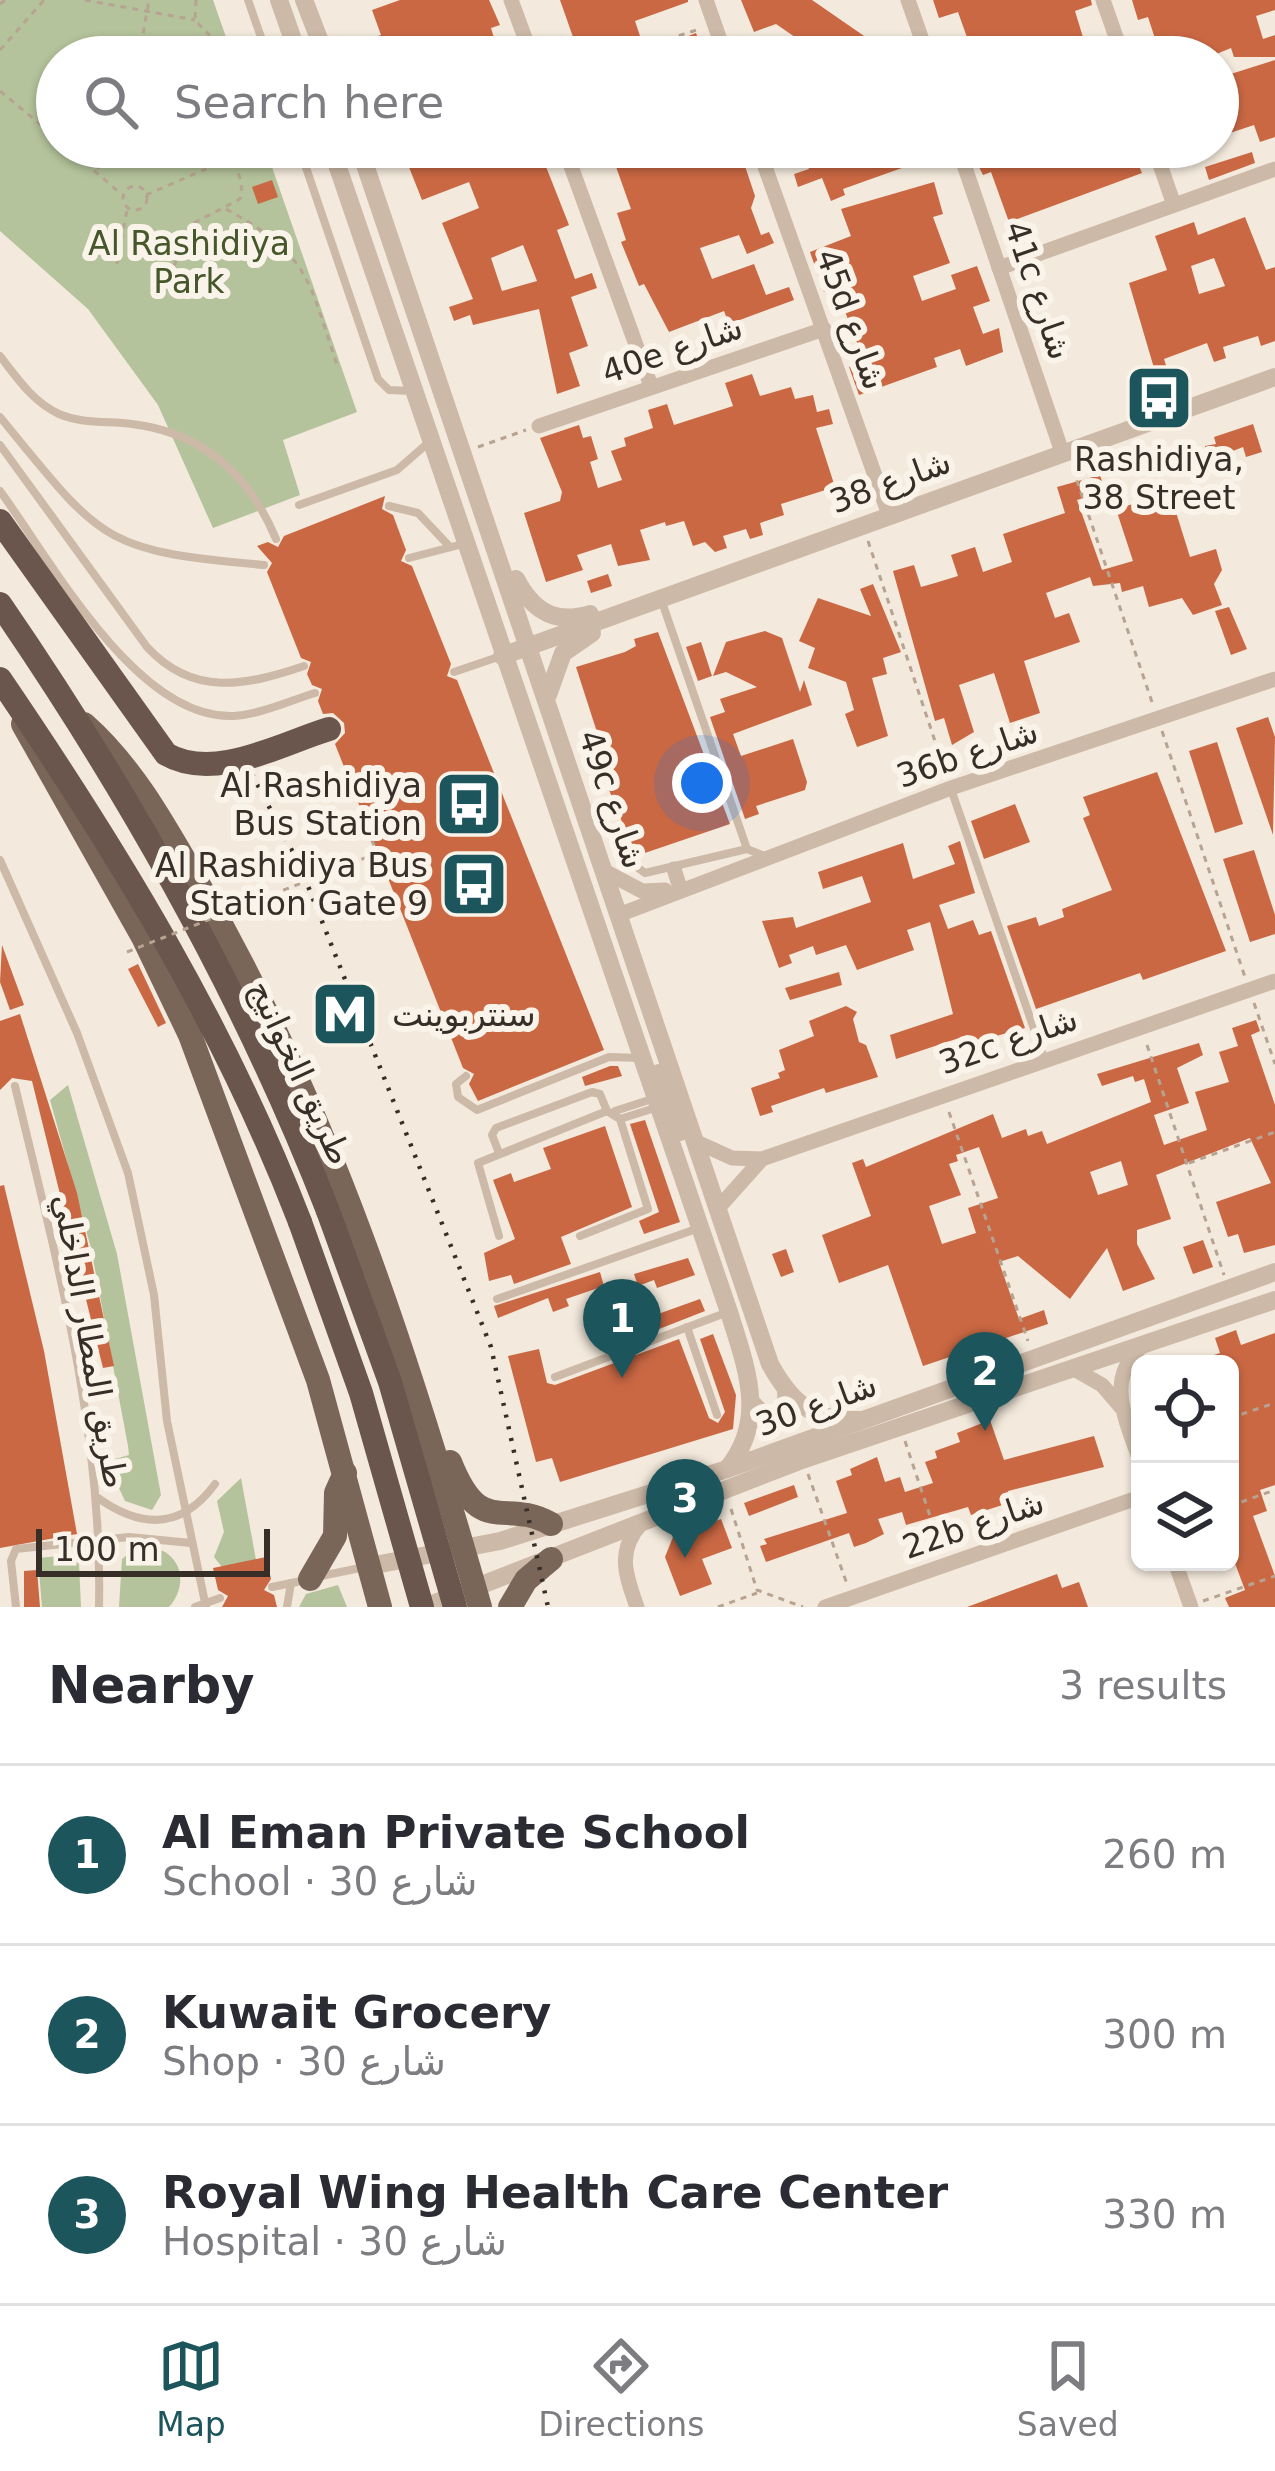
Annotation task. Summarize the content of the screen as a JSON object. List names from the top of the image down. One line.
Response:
{"streets":{"highway":["طريق الخوانيج"],"street":["41c شارع","45d شارع","40e شارع","شارع 38","36b شارع","49c شارع","32c شارع","شارع 30","22b شارع"],"lane":["طريق المطار الداخلي"]},"crossings":[["41c شارع","شارع 38"],["45d شارع","40e شارع"],["45d شارع","شارع 38"],["شارع 38","49c شارع"],["36b شارع","49c شارع"],["49c شارع","32c شارع"],["طريق الخوانيج","شارع 30"]],"parks":["Al Rashidiya Park"],"places":{"bus stop":["Rashidiya, 38 Street","Al Rashidiya Bus Station","Al Rashidiya Bus Station Gate 9"],"metro station":["سنتربوينت"]},"scale_bar":"100 m","page":{"search":"Search here","pins":["1","2","3"],"scale":"100 m","heading":["Nearby","3 results"],"list":[{"mark":"1","name":"Al Eman Private School","note":"School · شارع 30","value":"260 m"},{"mark":"2","name":"Kuwait Grocery","note":"Shop · شارع 30","value":"300 m"},{"mark":"3","name":"Royal Wing Health Care Center","note":"Hospital · شارع 30","value":"330 m"}],"nav":["Map","Directions","Saved"]}}
